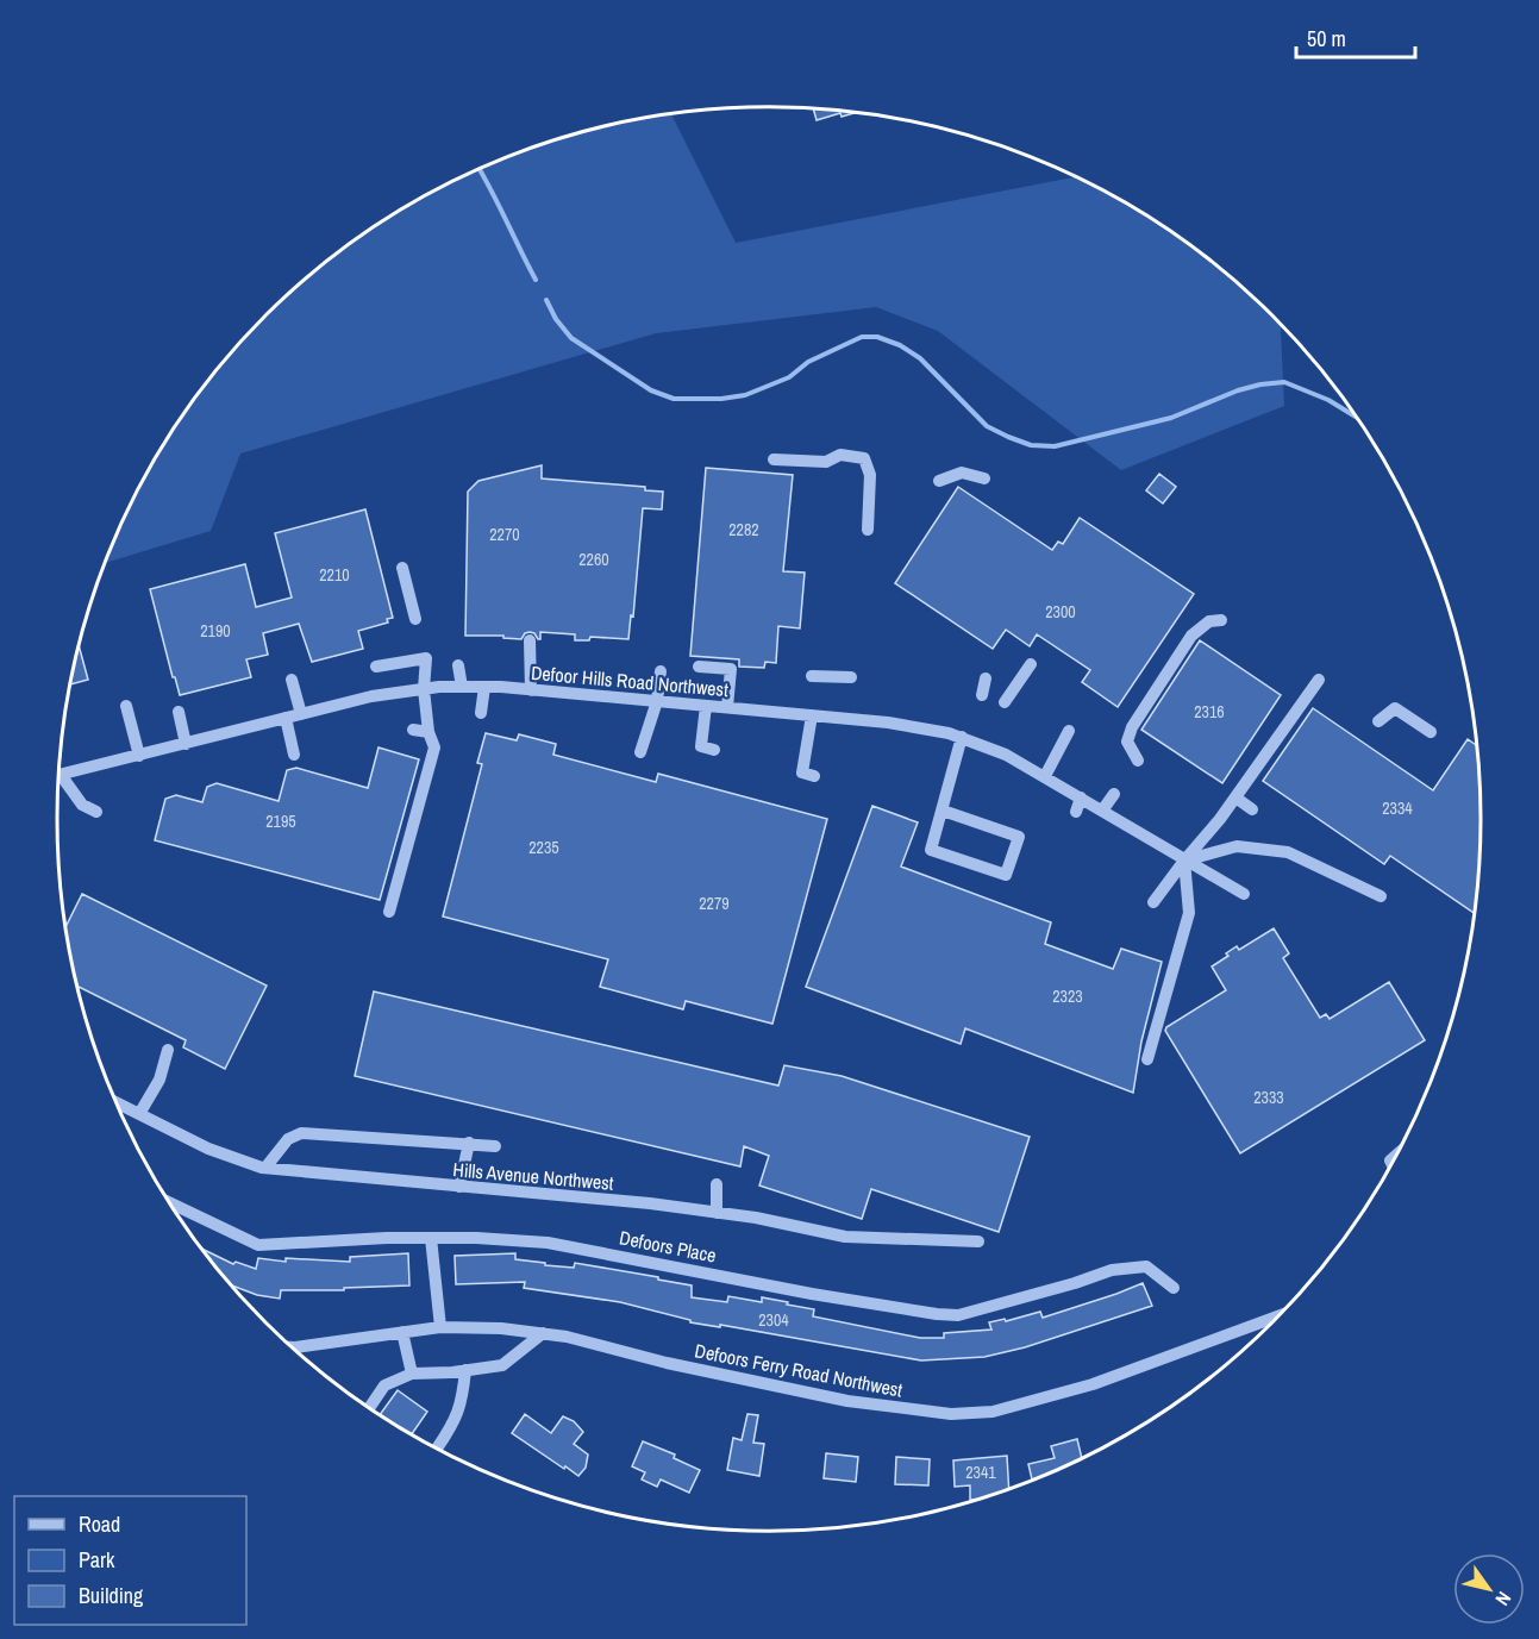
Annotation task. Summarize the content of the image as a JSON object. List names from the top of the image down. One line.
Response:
{"streets":{"street":["Defoor Hills Road Northwest","Hills Avenue Northwest","Defoors Place","Defoors Ferry Road Northwest"]},"house_numbers":["2282","2270","2260","2210","2300","2190","2316","2334","2195","2235","2279","2323","2333","2304","2341"],"legend":["Road","Park","Building"],"scale_bar":"50 m","north":"bottom right"}
